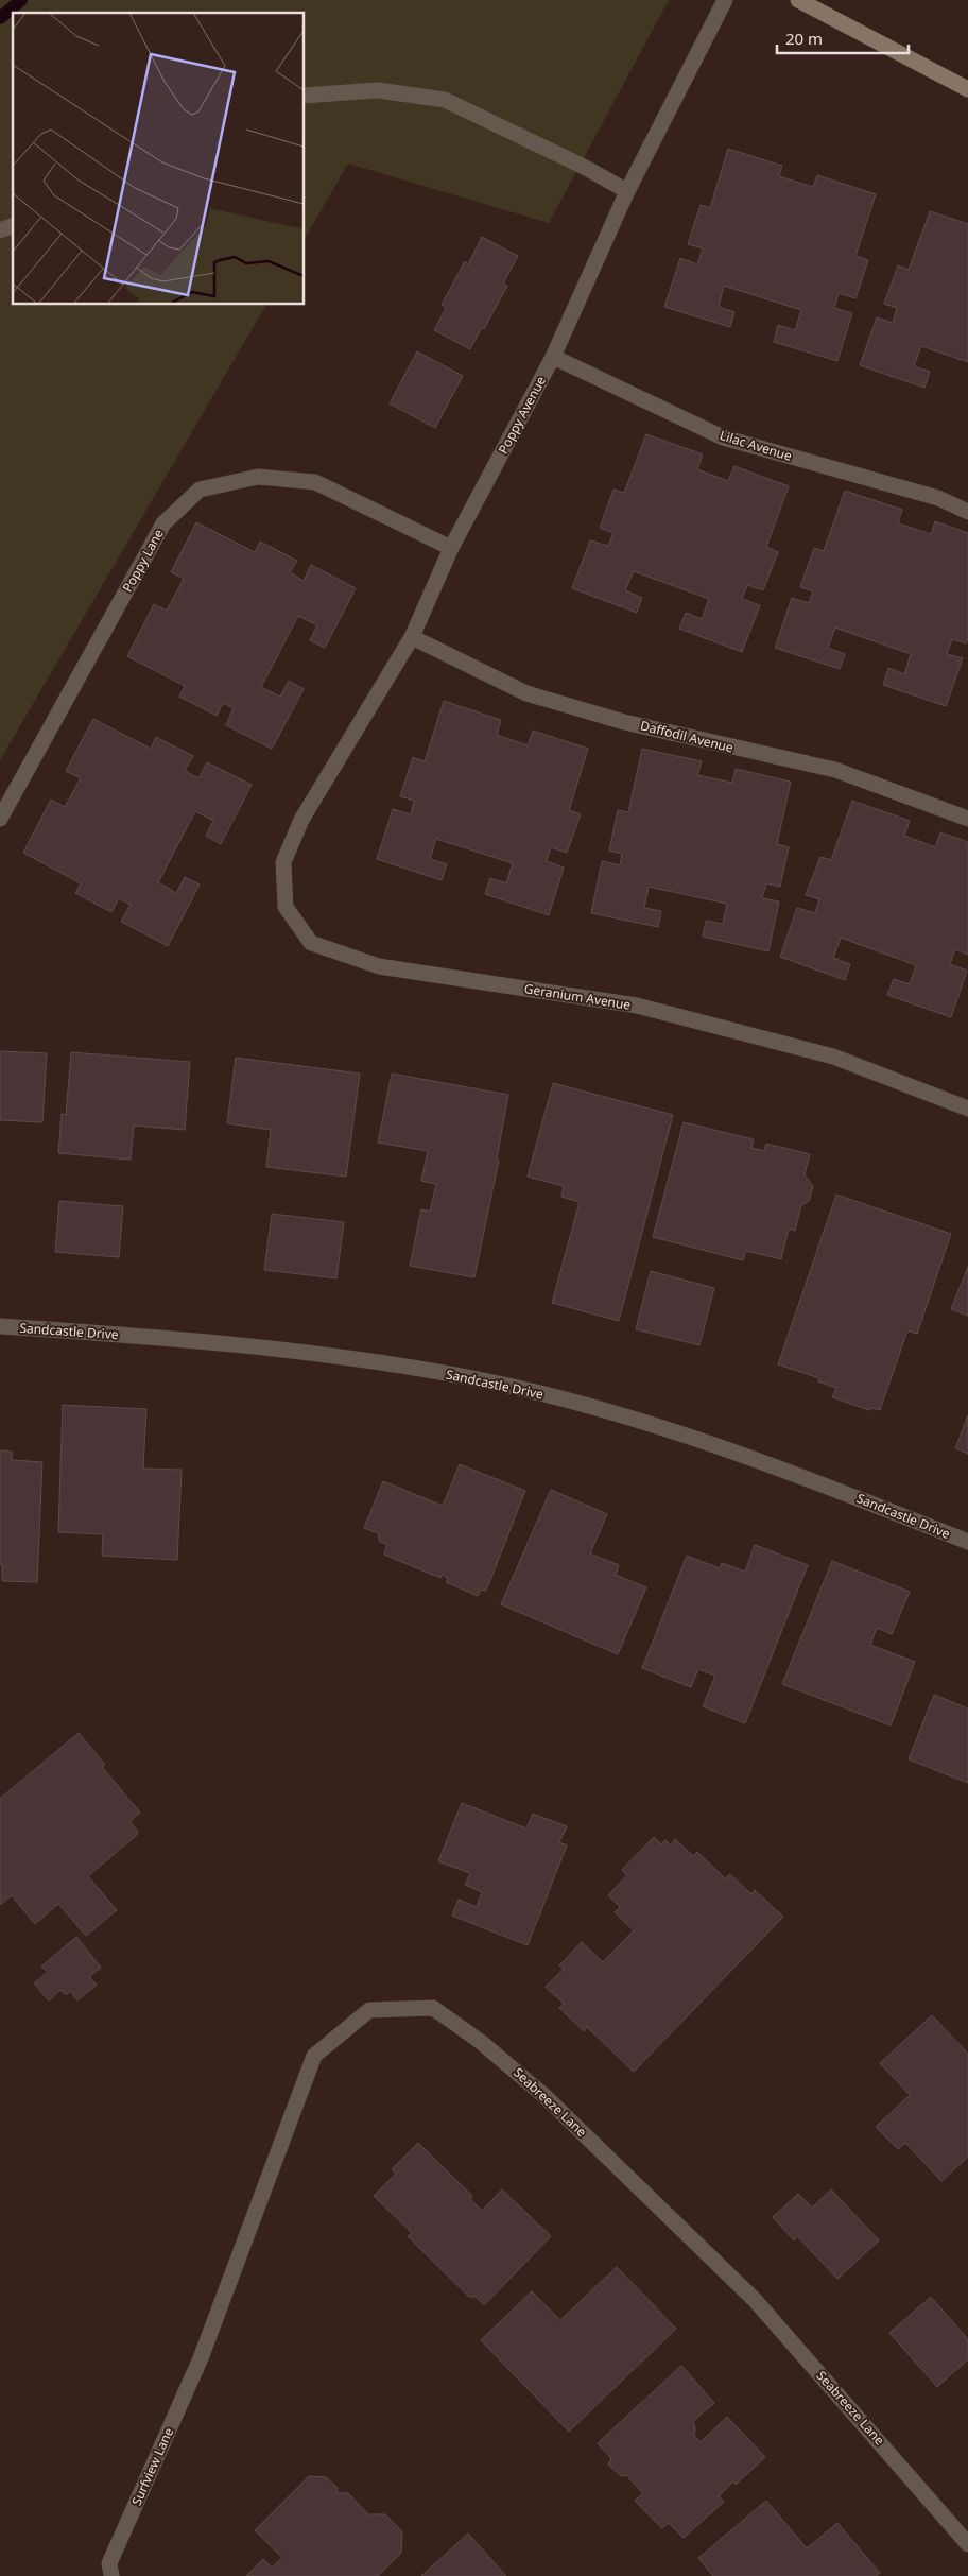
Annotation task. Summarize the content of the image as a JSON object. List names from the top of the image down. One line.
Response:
{"streets":{"street":["Poppy Avenue","Lilac Avenue","Poppy Lane","Daffodil Avenue","Geranium Avenue","Sandcastle Drive","Seabreeze Lane","Surfview Lane"]},"crossings":[["Poppy Avenue","Lilac Avenue"],["Poppy Avenue","Poppy Lane"],["Poppy Avenue","Daffodil Avenue"],["Poppy Avenue","Geranium Avenue"],["Seabreeze Lane","Surfview Lane"]],"scale_bar":"20 m"}
